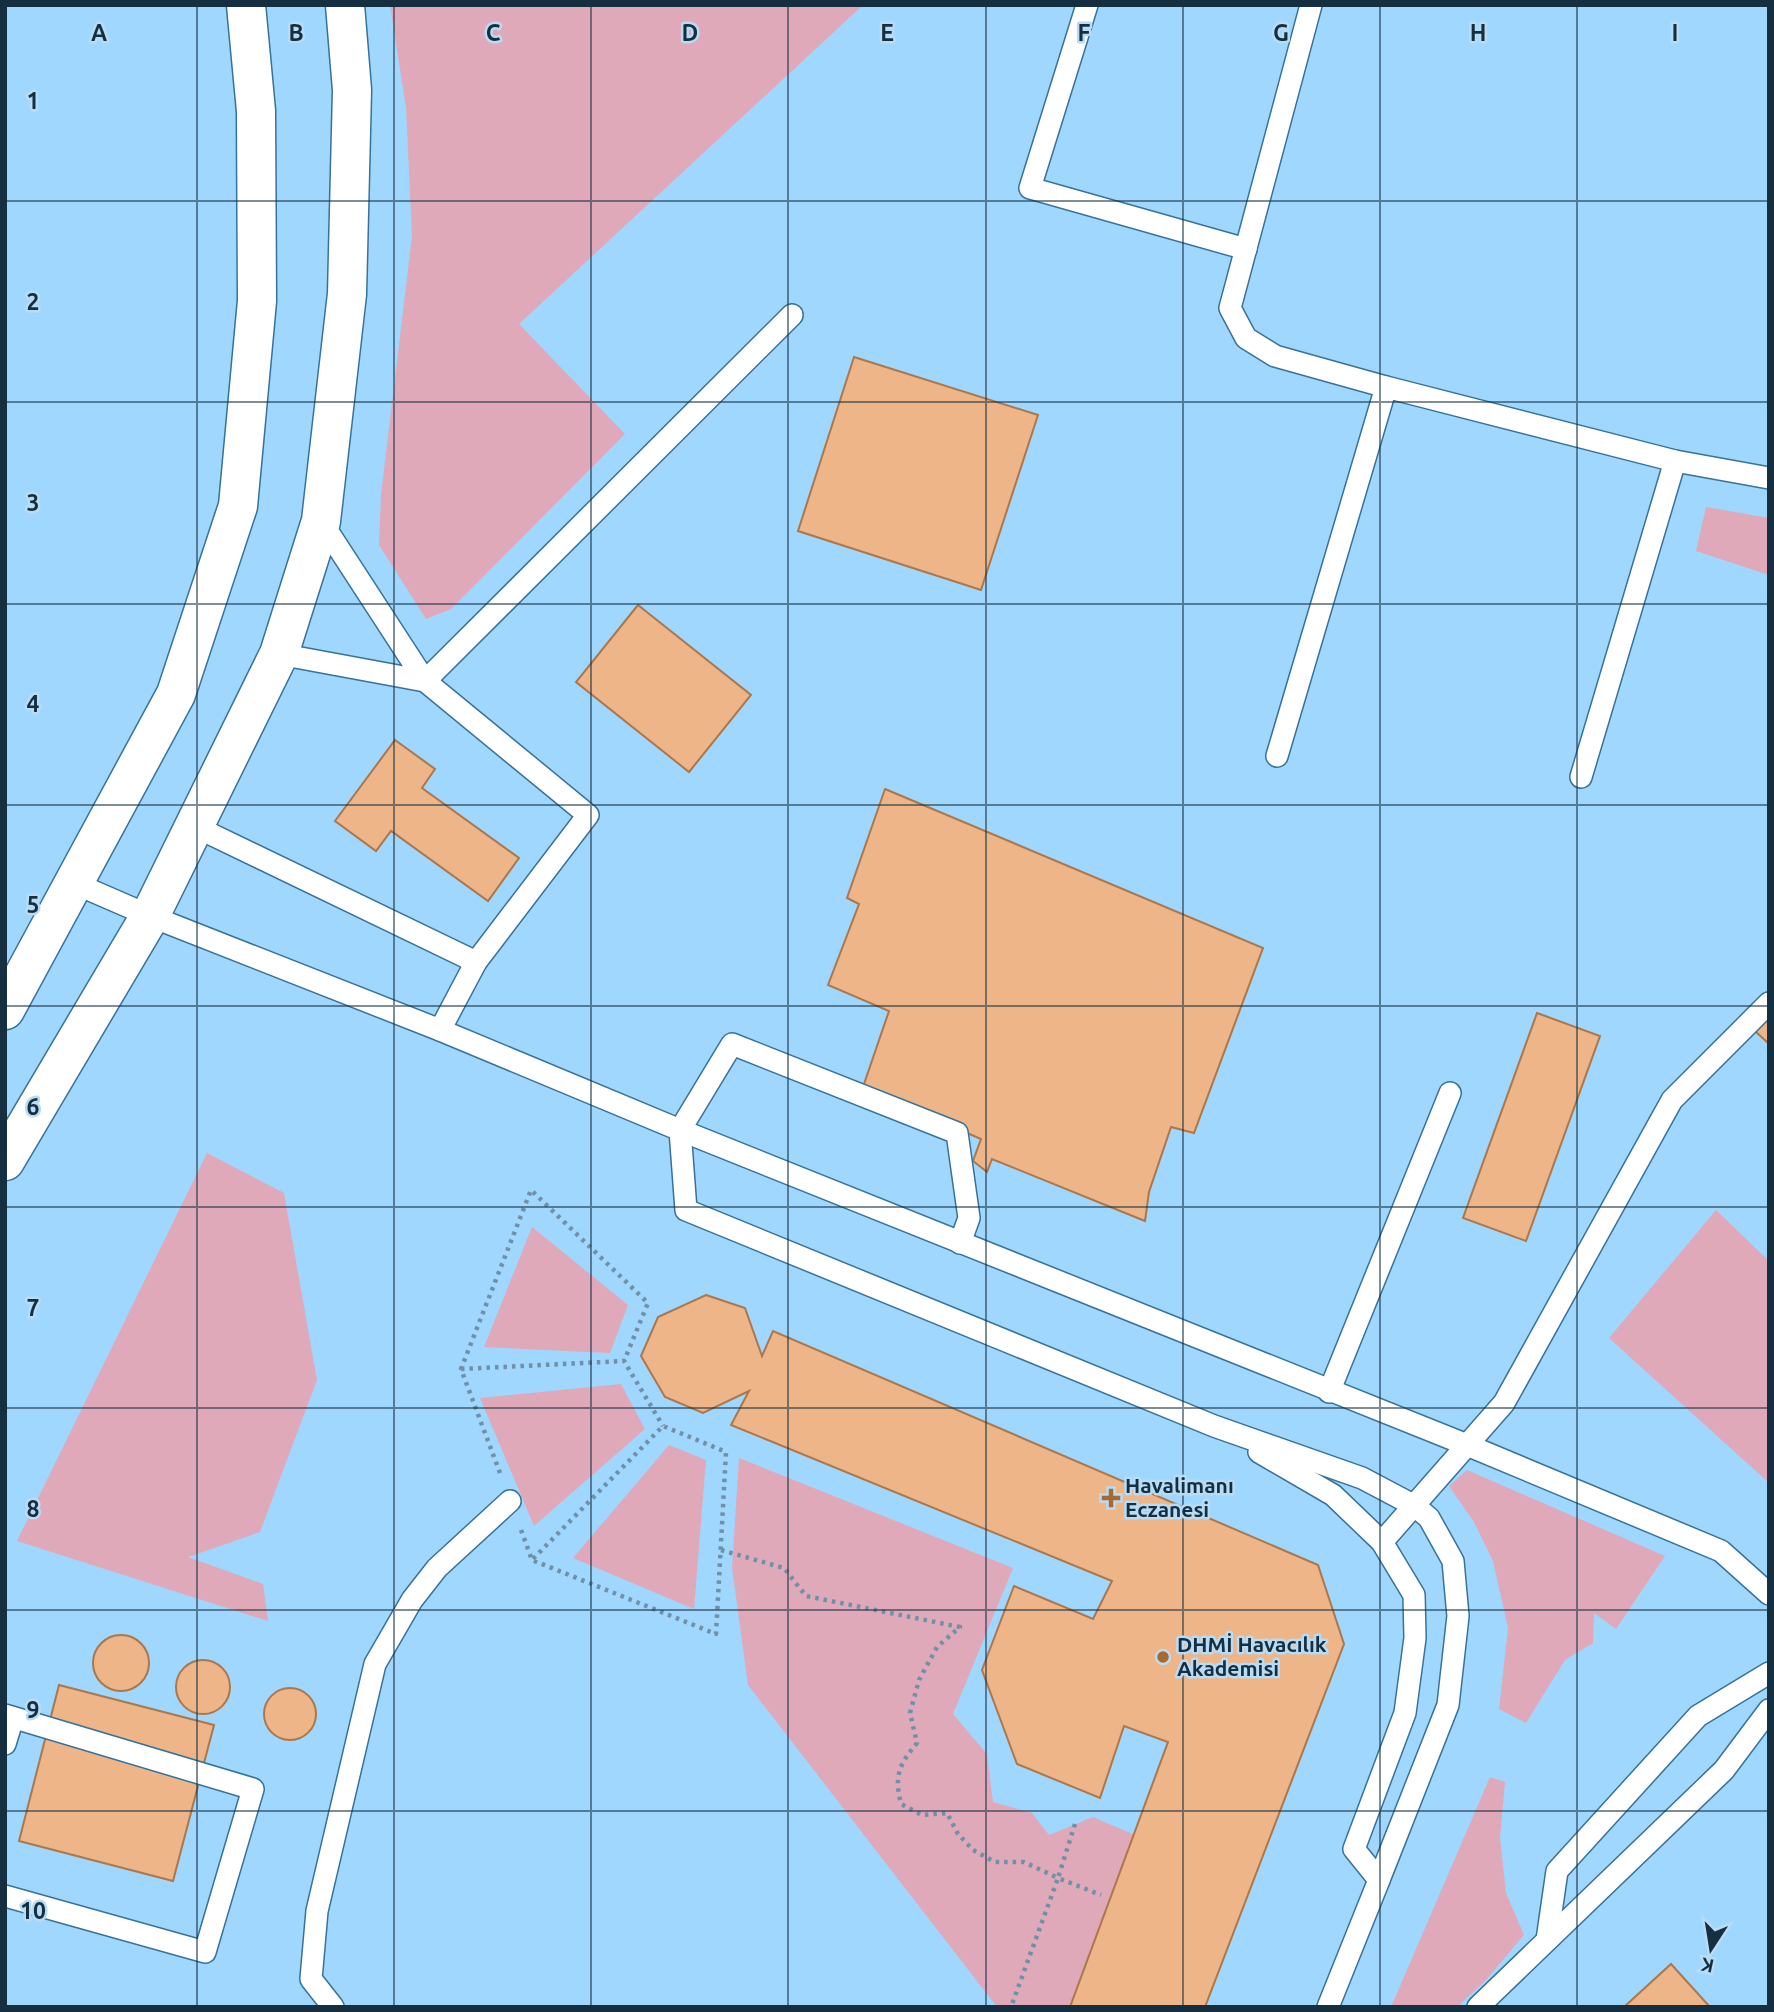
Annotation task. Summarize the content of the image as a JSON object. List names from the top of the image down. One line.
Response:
{"places":{"health":["Havalimanı Eczanesi"],"other":["DHMİ Havacılık Akademisi"]},"north":"bottom","grid":{"columns":["A","B","C","D","E","F","G","H","I"],"rows":["1","2","3","4","5","6","7","8","9","10"]}}
